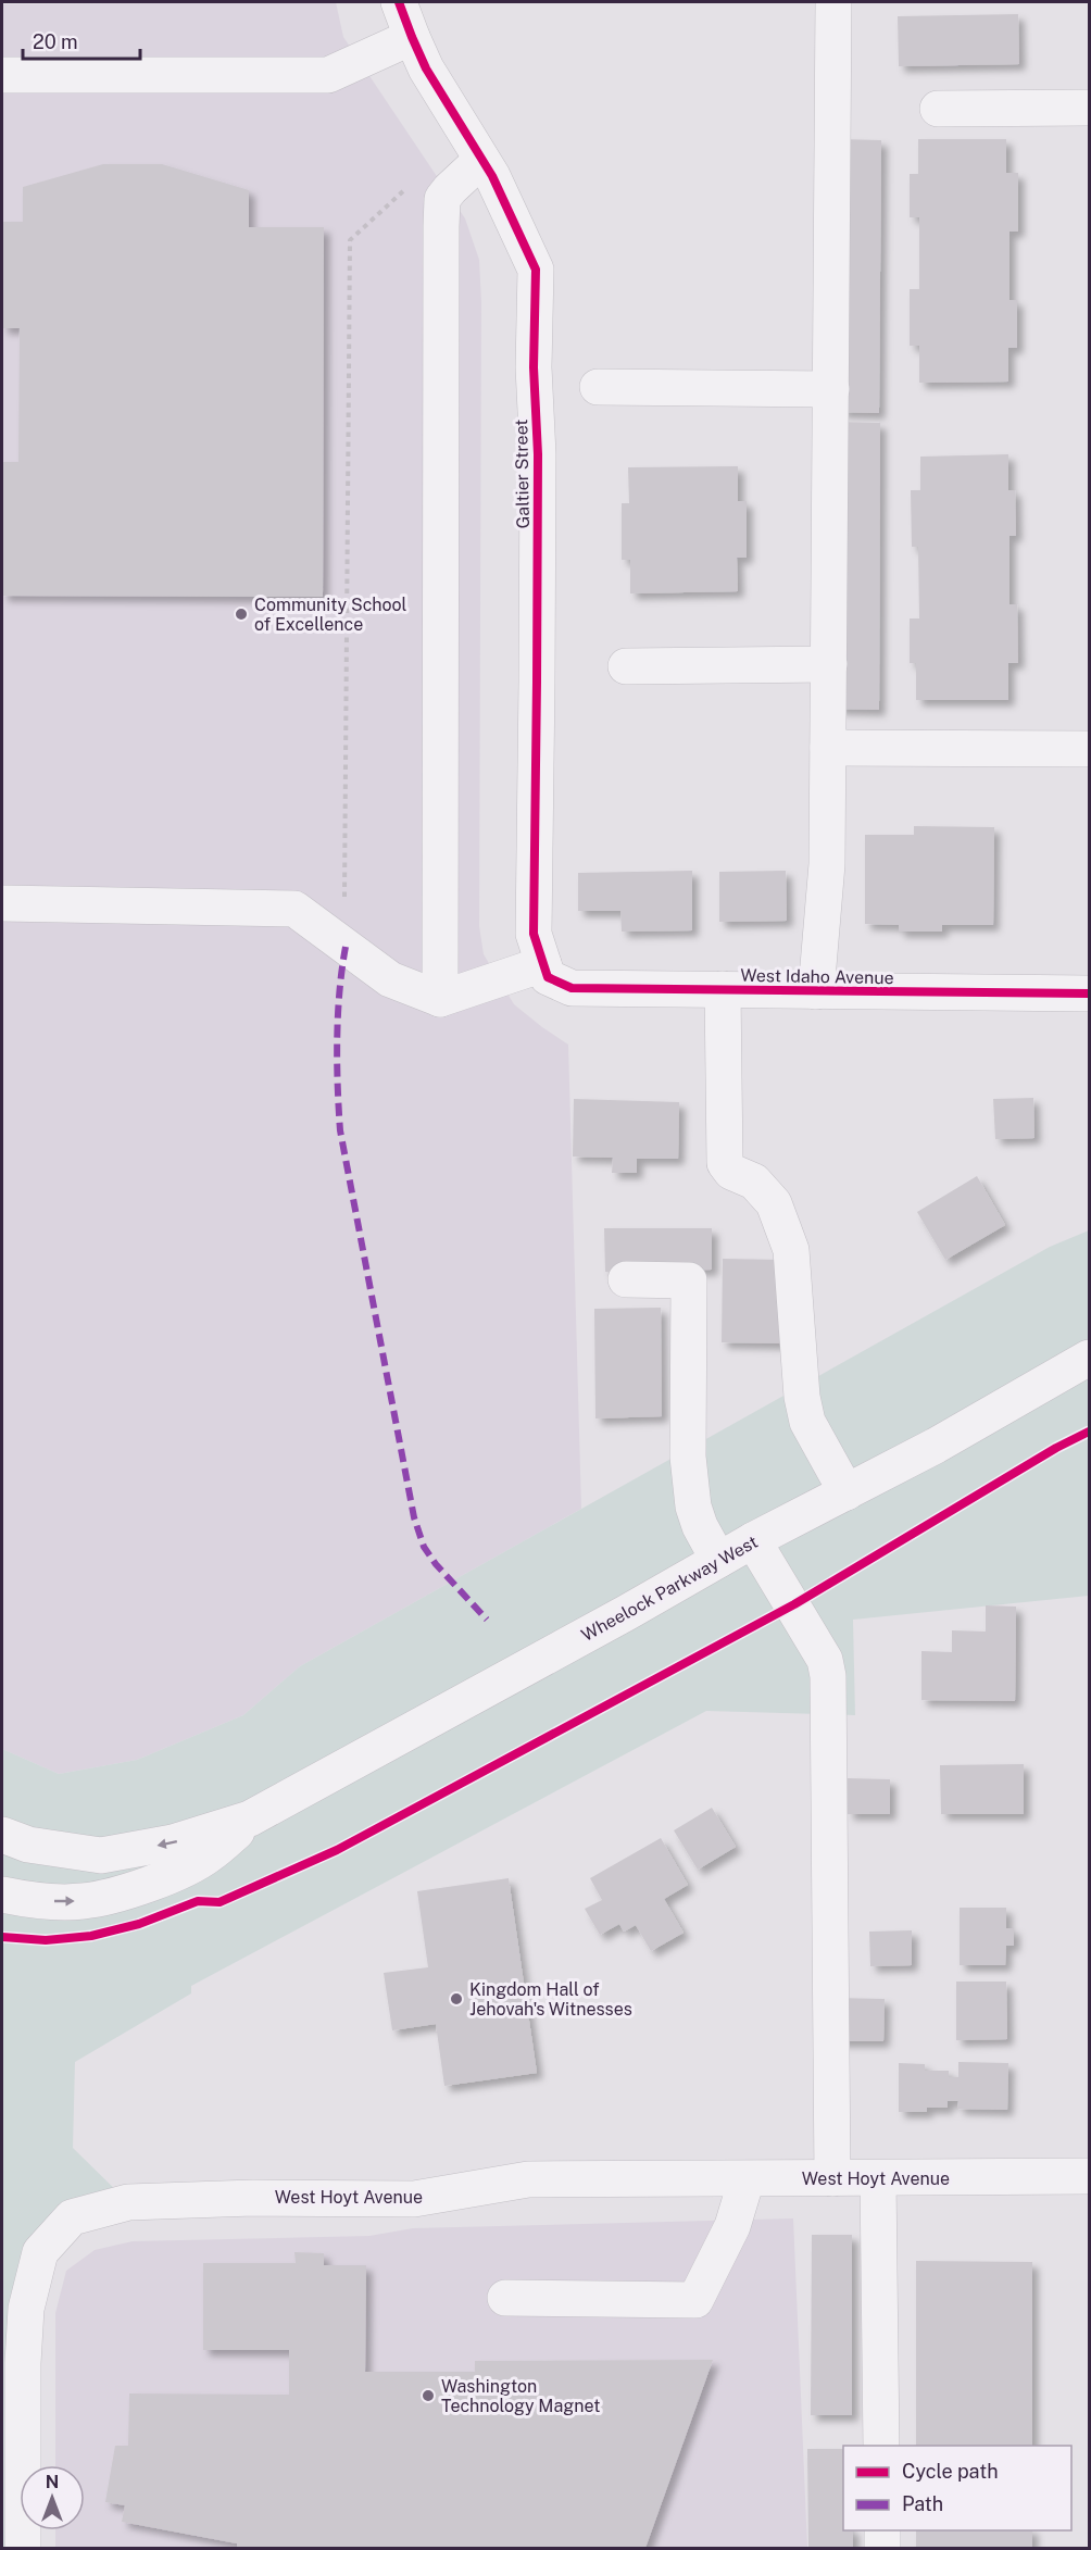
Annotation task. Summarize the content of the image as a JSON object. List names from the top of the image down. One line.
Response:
{"streets":{"street":["Galtier Street","West Idaho Avenue","Wheelock Parkway West","West Hoyt Avenue"]},"crossings":[["Galtier Street","West Idaho Avenue"]],"places":["Community School of Excellence","Kingdom Hall of Jehovah's Witnesses","Washington Technology Magnet"],"legend":["Cycle path","Path"],"scale_bar":"20 m","north":"top"}
